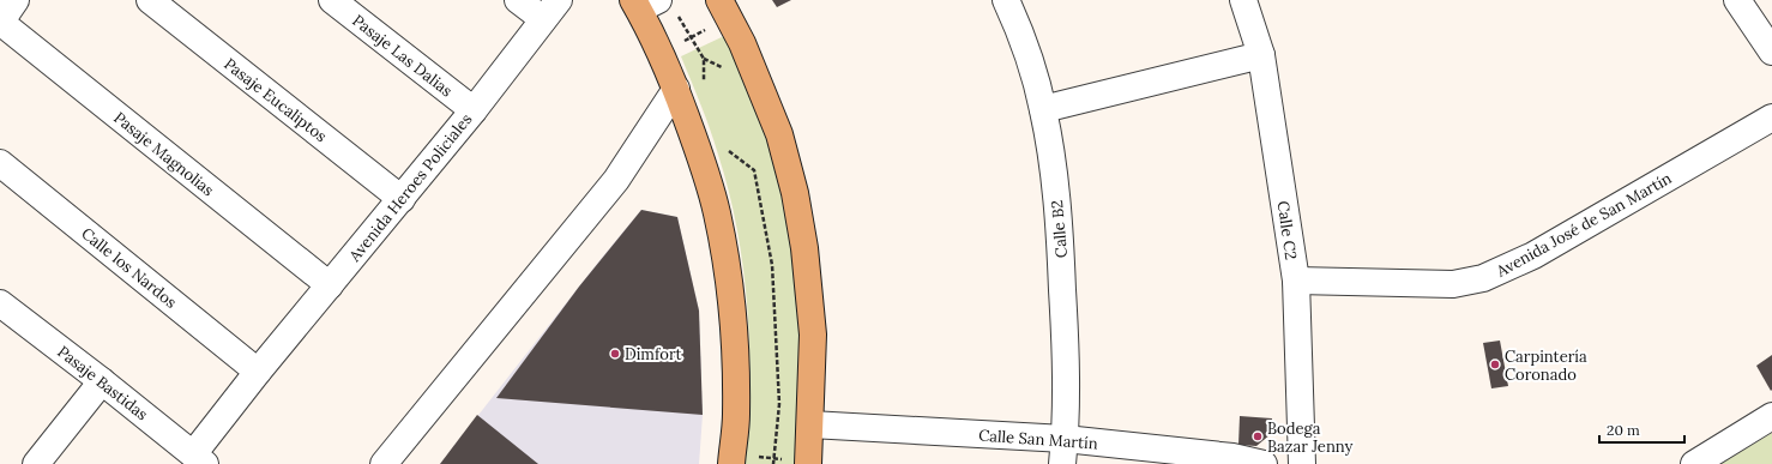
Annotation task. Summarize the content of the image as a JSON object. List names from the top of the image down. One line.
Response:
{"streets":{"street":["Pasaje Las Dalias","Pasaje Eucaliptos","Pasaje Magnolias","Avenida Heroes Policiales","Avenida José de San Martín","Calle B2","Calle C2","Calle los Nardos","Pasaje Bastidas","Calle San Martín"]},"crossings":[["Pasaje Las Dalias","Avenida Heroes Policiales"],["Pasaje Eucaliptos","Avenida Heroes Policiales"],["Pasaje Magnolias","Avenida Heroes Policiales"],["Avenida Heroes Policiales","Calle los Nardos"],["Avenida Heroes Policiales","Pasaje Bastidas"],["Avenida José de San Martín","Calle C2"],["Calle B2","Calle San Martín"]],"places":["Dimfort","Carpintería Coronado","Bodega Bazar Jenny"],"scale_bar":"20 m"}
